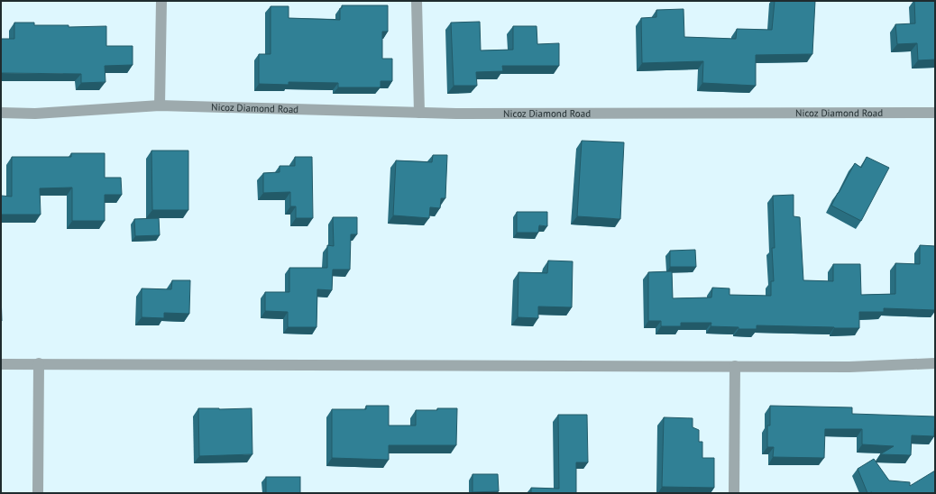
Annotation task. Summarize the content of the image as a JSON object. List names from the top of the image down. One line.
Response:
{"streets":{"street":["Nicoz Diamond Road"]}}
